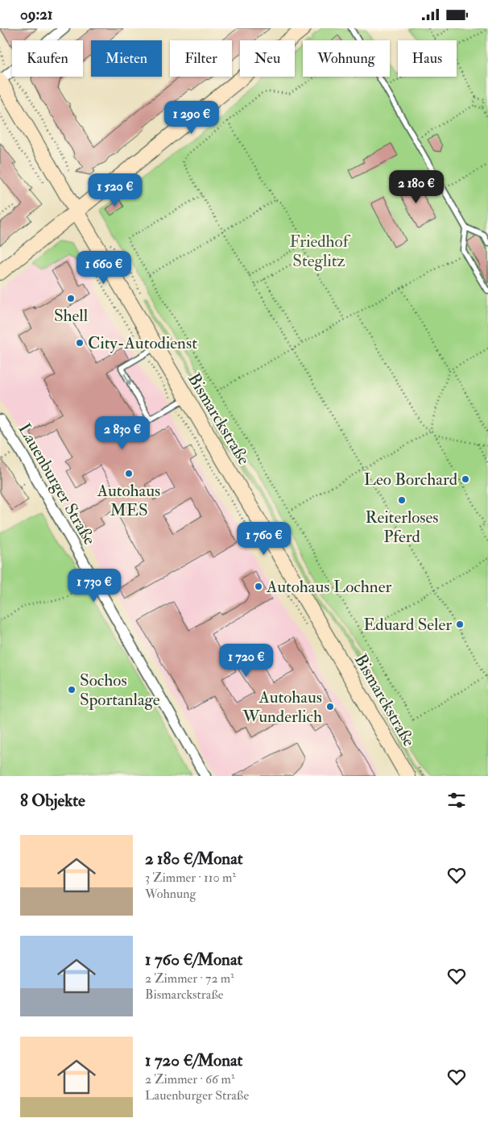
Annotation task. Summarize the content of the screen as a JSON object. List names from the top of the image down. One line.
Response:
{"streets":{"street":["Bismarckstraße","Lauenburger Straße"]},"parks":["Friedhof Steglitz"],"places":["Shell","City-Autodienst","Autohaus MES","Leo Borchard","Reiterloses Pferd","Autohaus Lochner","Eduard Seler","Sochos Sportanlage","Autohaus Wunderlich"],"page":{"status":"09:21","chip":["Kaufen","Mieten","Filter","Neu","Wohnung","Haus"],"price":["1 290 €","2 180 €","1 520 €","1 660 €","2 830 €","1 760 €","1 730 €","1 720 €"],"heading":"8 Objekte","list":[{"name":"2 180 €/Monat","note":"3 Zimmer · 110 m² · Wohnung"},{"name":"1 760 €/Monat","note":"2 Zimmer · 72 m² · Bismarckstraße"},{"name":"1 720 €/Monat","note":"2 Zimmer · 66 m² · Lauenburger Straße"}]}}
